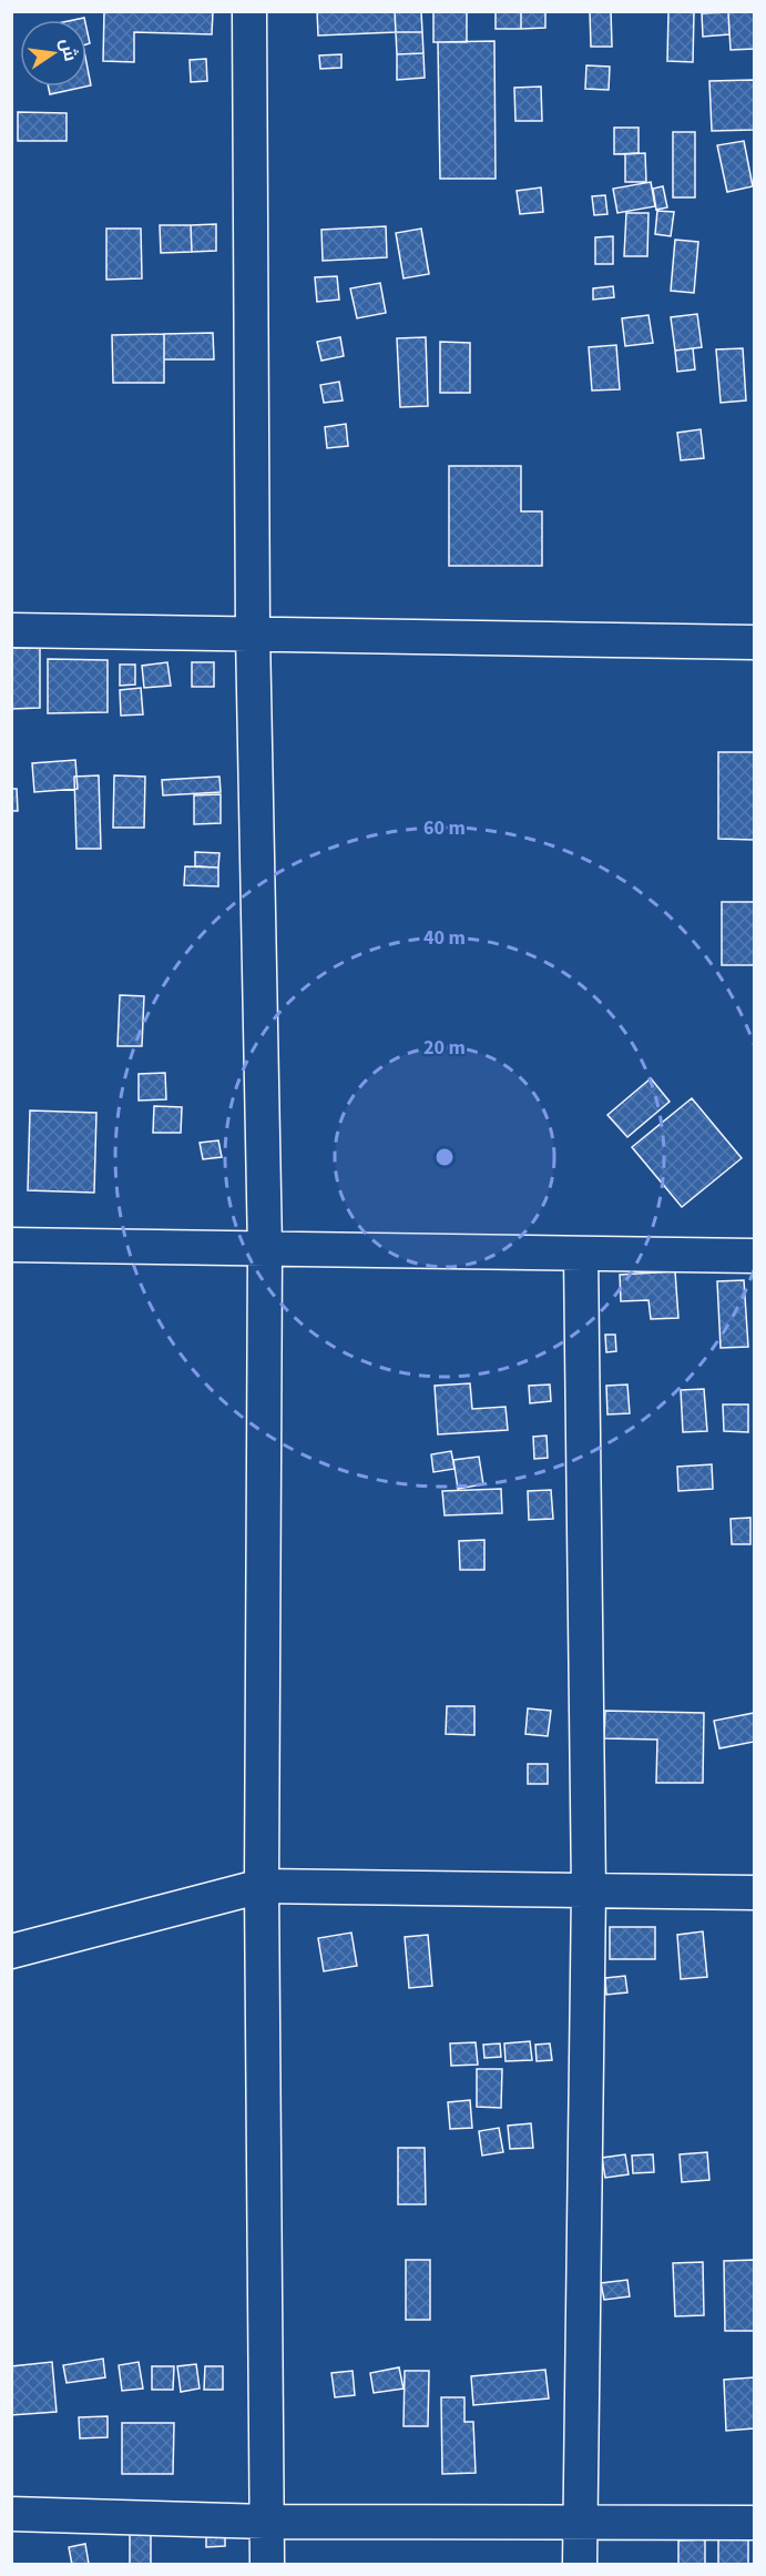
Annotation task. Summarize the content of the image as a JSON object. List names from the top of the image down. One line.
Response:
{"north":"right","rings":["60 m","40 m","20 m"]}
